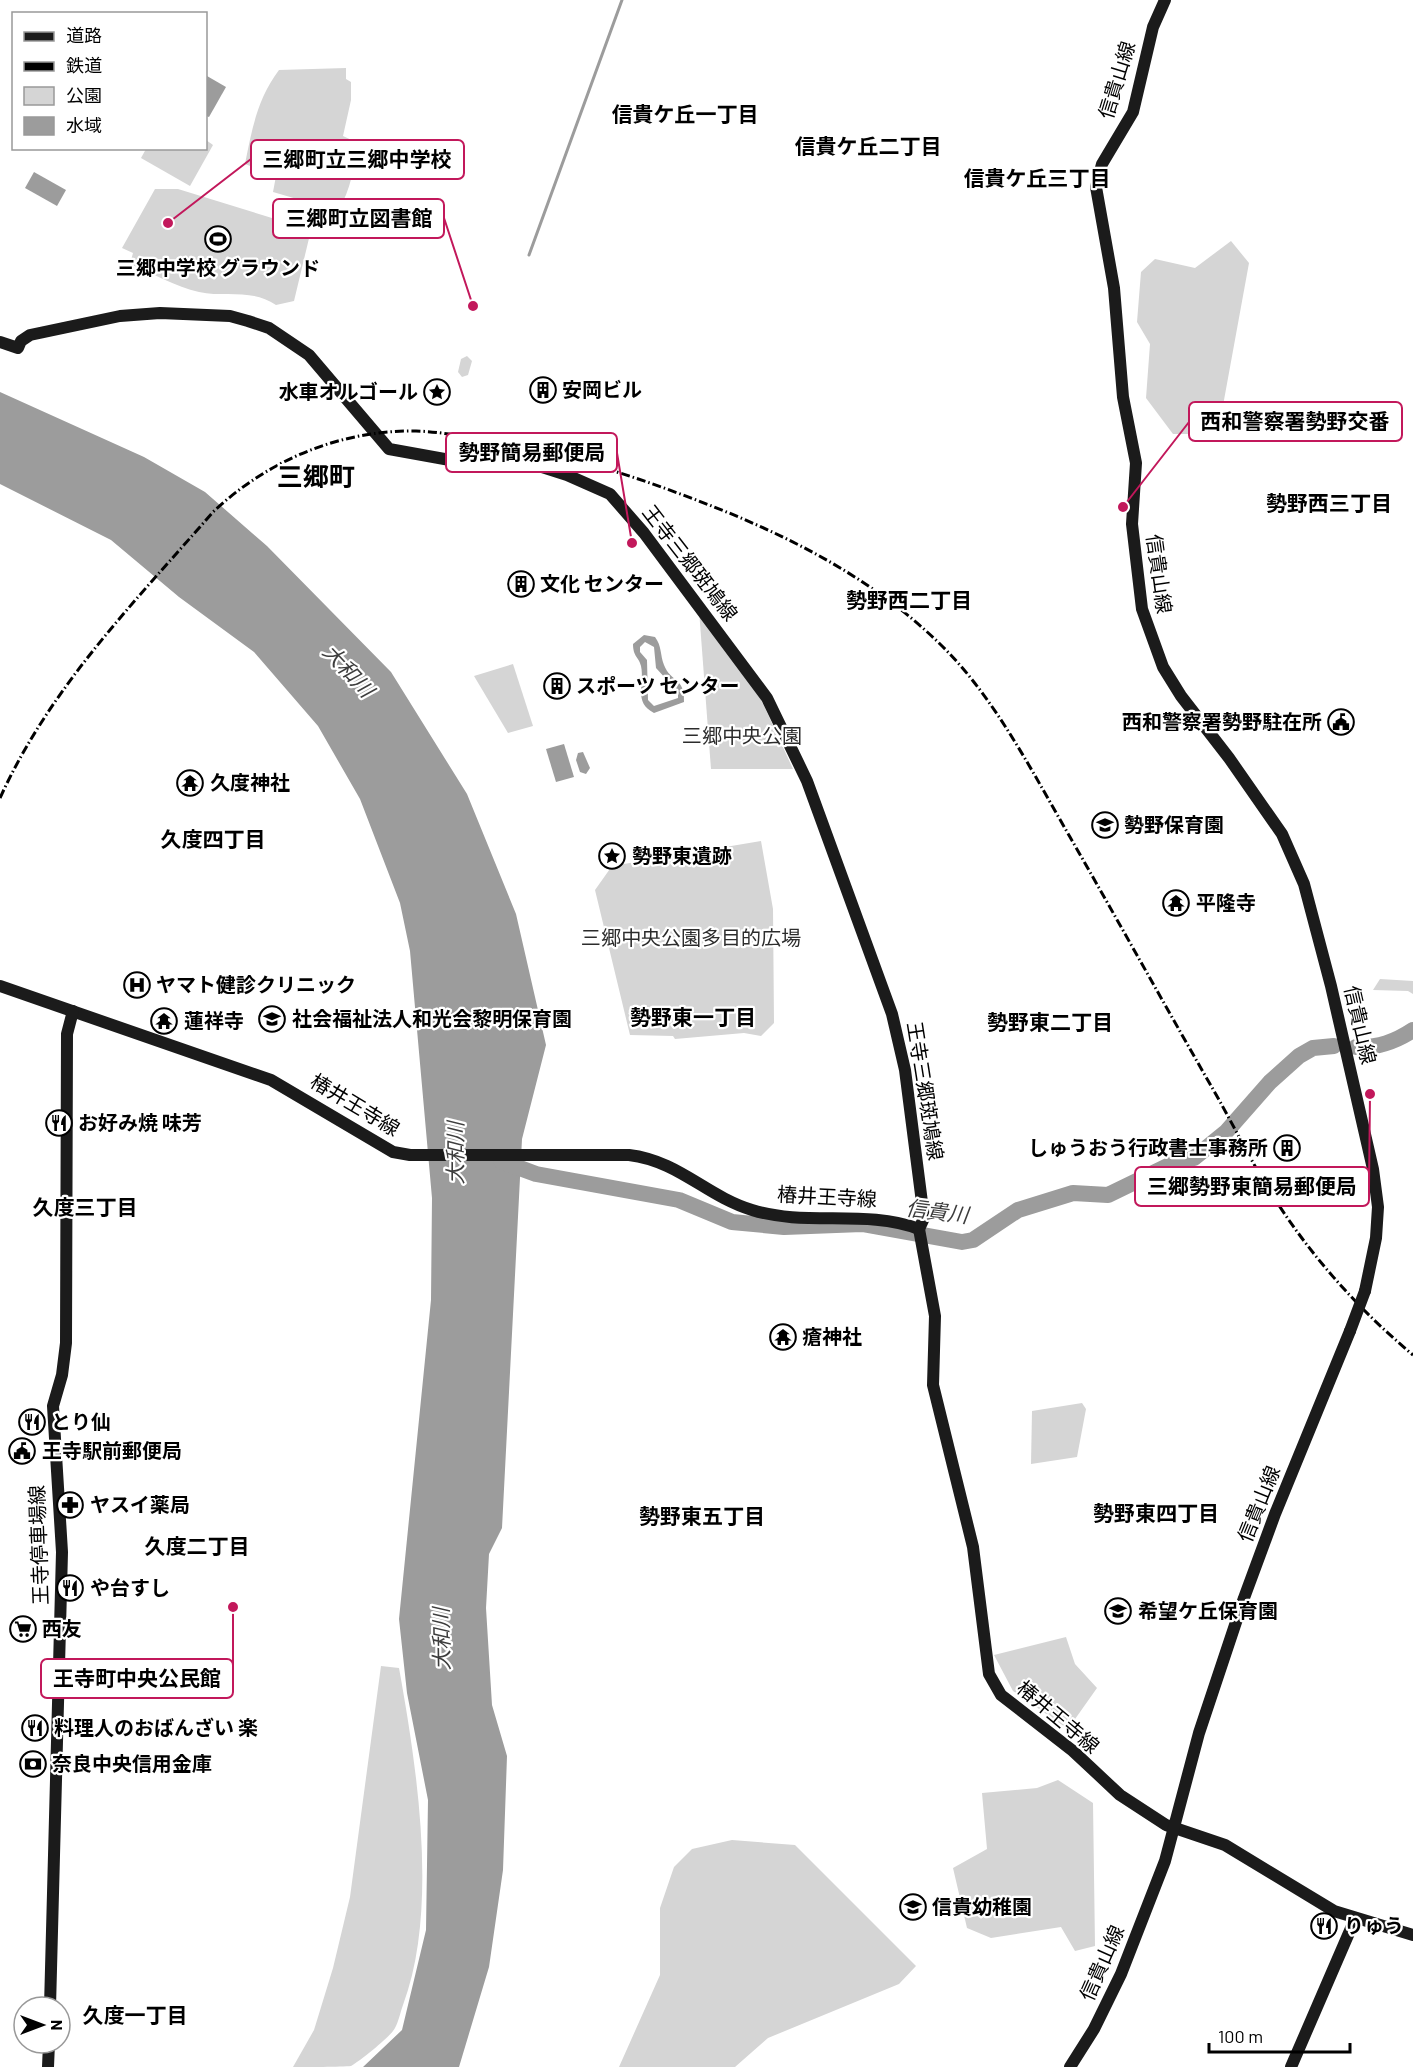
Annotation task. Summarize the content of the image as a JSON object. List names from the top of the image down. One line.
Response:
{"streets":{"main road":["信貴山線","王寺三郷斑鳩線","椿井王寺線","王寺停車場線"]},"crossings":[["信貴山線","椿井王寺線"],["王寺三郷斑鳩線","椿井王寺線"],["椿井王寺線","王寺停車場線"]],"districts":["信貴ケ丘一丁目","信貴ケ丘二丁目","信貴ケ丘三丁目","三郷町","勢野西三丁目","勢野西二丁目","久度四丁目","勢野東一丁目","勢野東二丁目","久度三丁目","勢野東四丁目","勢野東五丁目","久度二丁目","久度一丁目"],"water":["大和川","信貴川"],"parks":["三郷中央公園","三郷中央公園多目的広場"],"places":{"other":["三郷町立三郷中学校","三郷町立図書館","西和警察署勢野交番","勢野簡易郵便局","三郷勢野東簡易郵便局","王寺町中央公民館"],"sports":["三郷中学校 グラウンド"],"building":["安岡ビル","文化 センター","スポーツ センター","しゅうおう行政書士事務所"],"place":["水車オルゴール","勢野東遺跡"],"public building":["西和警察署勢野駐在所","王寺駅前郵便局"],"temple":["久度神社","平隆寺","蓮祥寺","瘡神社"],"school or university":["勢野保育園","社会福祉法人和光会黎明保育園","希望ケ丘保育園","信貴幼稚園"],"hospital":["ヤマト健診クリニック"],"restaurant":["お好み焼 味芳","とり仙","や台すし","料理人のおばんざい 楽","りゅう"],"pharmacy":["ヤスイ薬局"],"supermarket":["西友"],"bank":["奈良中央信用金庫"]},"legend":["道路","鉄道","公園","水域"],"scale_bar":"100 m","north":"right"}
